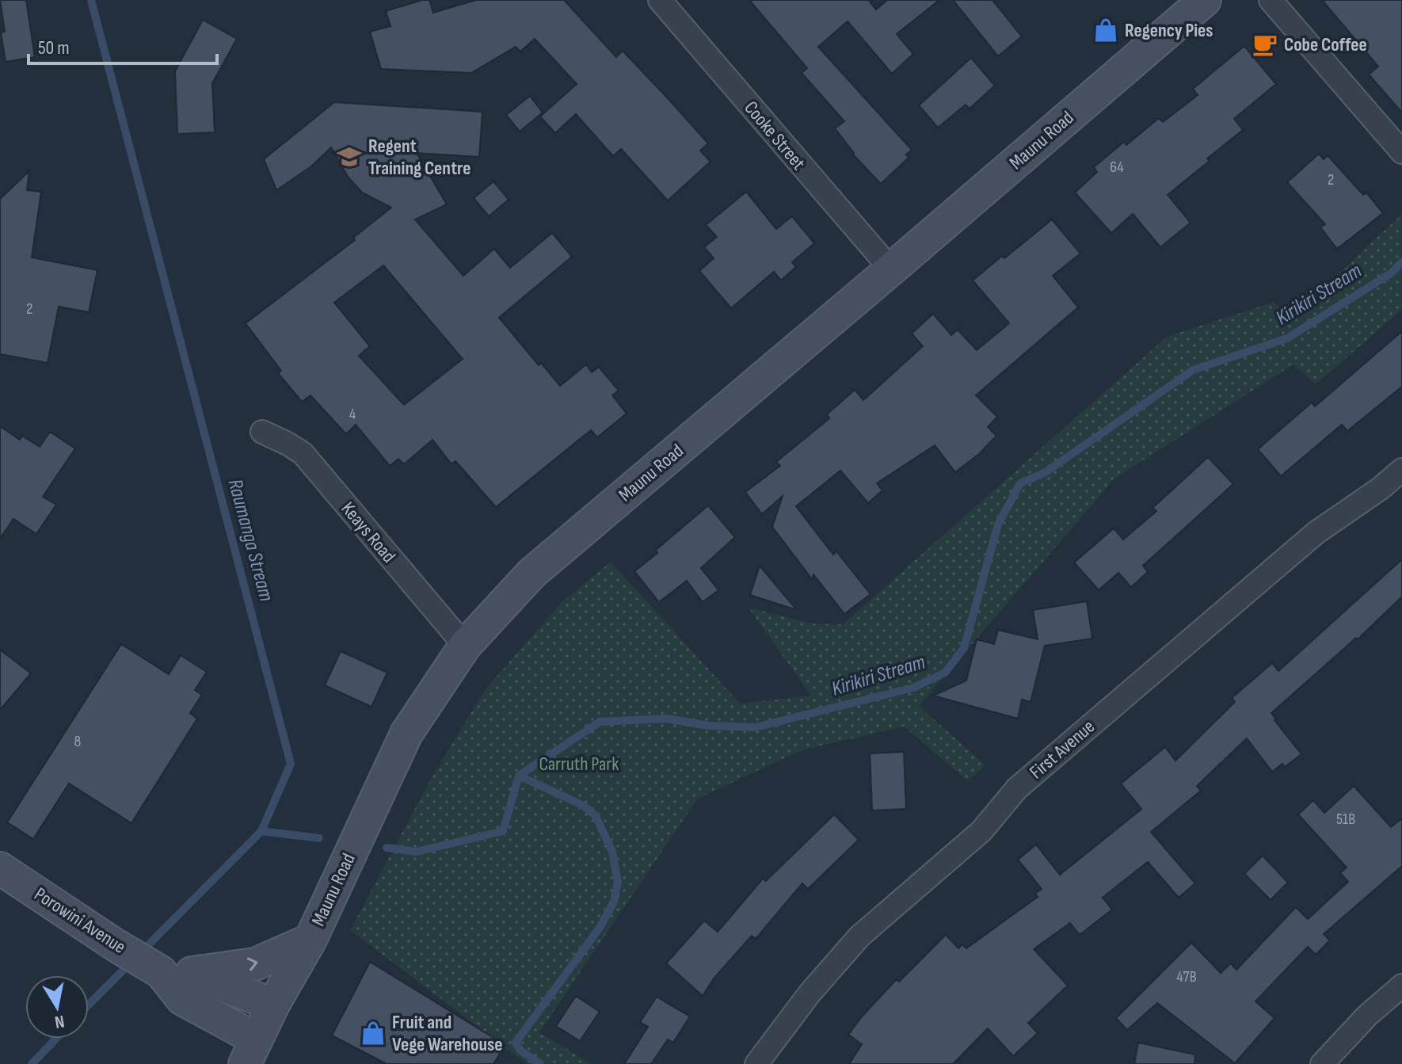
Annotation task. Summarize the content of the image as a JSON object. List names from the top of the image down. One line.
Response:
{"streets":{"main road":["Maunu Road","Porowini Avenue"],"street":["Cooke Street","Keays Road","First Avenue"]},"crossings":[["Cooke Street","Maunu Road"],["Maunu Road","Keays Road"],["Maunu Road","Porowini Avenue"]],"water":["Kirikiri Stream","Raumanga Stream"],"parks":["Carruth Park"],"places":{"shop":["Regency Pies","Fruit and Vege Warehouse"],"cafe":["Cobe Coffee"],"school or university":["Regent Training Centre"]},"house_numbers":["64","2","2","4","8","51B","47B"],"scale_bar":"50 m","north":"bottom"}
